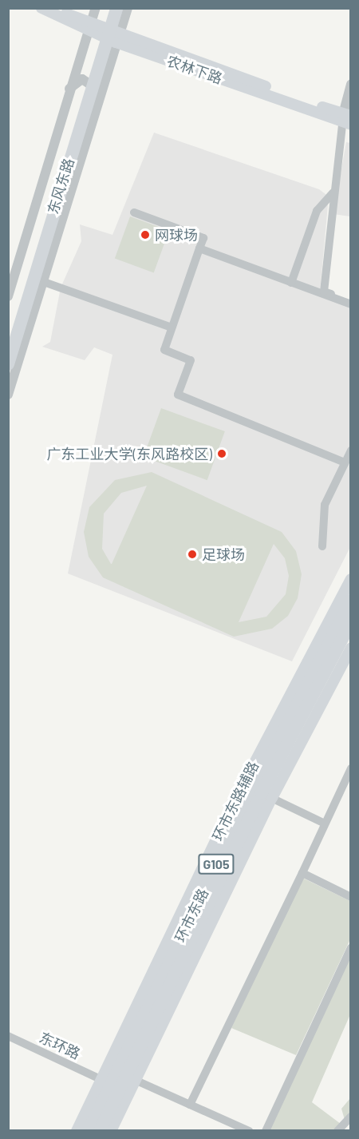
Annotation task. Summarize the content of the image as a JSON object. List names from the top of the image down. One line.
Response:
{"streets":{"highway":["东风东路","G105","环市东路"],"main road":["农林下路","环市东路辅路"],"street":["东环路"]},"crossings":[["环市东路辅路","东环路"]],"places":["网球场","广东工业大学(东风路校区)","足球场"]}
